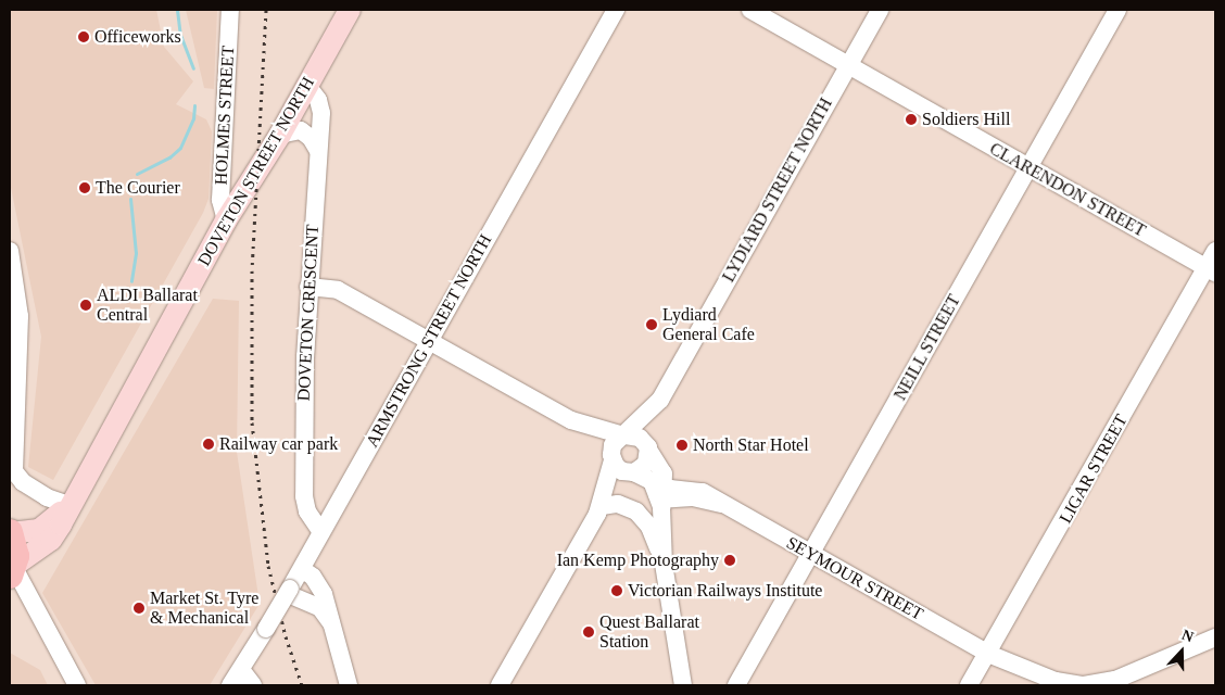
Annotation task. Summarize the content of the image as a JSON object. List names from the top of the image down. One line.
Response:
{"streets":{"main road":["DOVETON STREET NORTH"],"street":["HOLMES STREET","LYDIARD STREET NORTH","CLARENDON STREET","DOVETON CRESCENT","ARMSTRONG STREET NORTH","NEILL STREET","LIGAR STREET","SEYMOUR STREET"]},"crossings":[["HOLMES STREET","DOVETON STREET NORTH"],["DOVETON STREET NORTH","DOVETON CRESCENT"],["LYDIARD STREET NORTH","CLARENDON STREET"],["CLARENDON STREET","NEILL STREET"],["CLARENDON STREET","LIGAR STREET"],["DOVETON CRESCENT","ARMSTRONG STREET NORTH"],["NEILL STREET","SEYMOUR STREET"],["LIGAR STREET","SEYMOUR STREET"]],"places":["Officeworks","Soldiers Hill","The Courier","ALDI Ballarat Central","Lydiard General Cafe","Railway car park","North Star Hotel","Ian Kemp Photography","Victorian Railways Institute","Market St. Tyre & Mechanical","Quest Ballarat Station"],"north":"top"}
